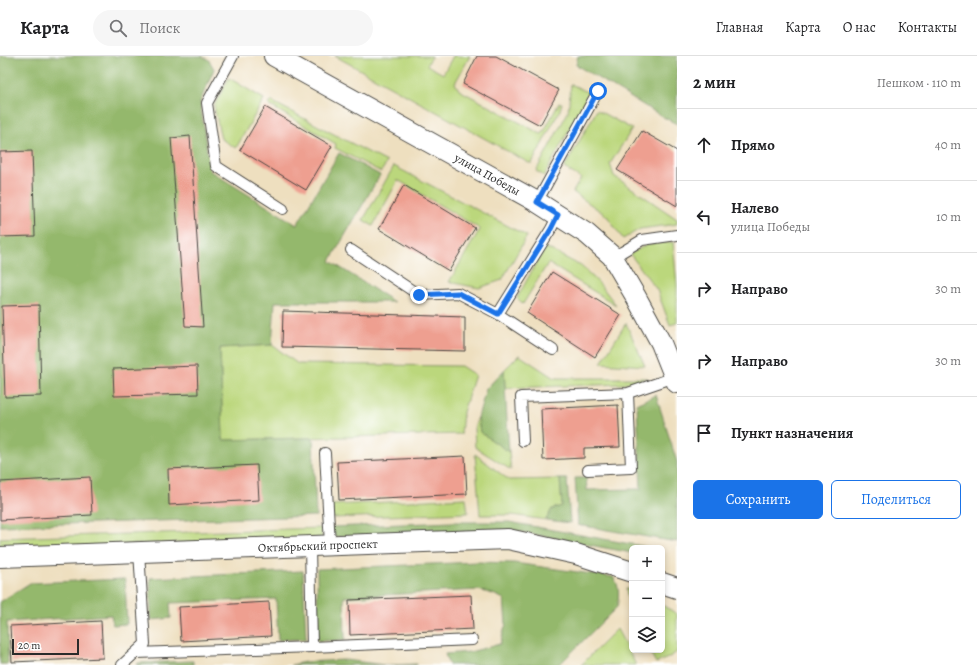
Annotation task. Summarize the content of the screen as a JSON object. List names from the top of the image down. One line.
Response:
{"streets":{"street":["улица Победы","Октябрьский проспект"]},"scale_bar":"20 m","page":{"header":"Карта","search":"Поиск","nav":["Главная","Карта","О нас","Контакты"],"heading":["2 мин","Пешком · 110 m"],"list":[["Прямо","40 m"],["Налево","улица Победы","10 m"],["Направо","30 m"],["Направо","30 m"],"Пункт назначения"],"buttons":["Сохранить","Поделиться"],"map_buttons":["+","−"],"scale":"20 m"}}
